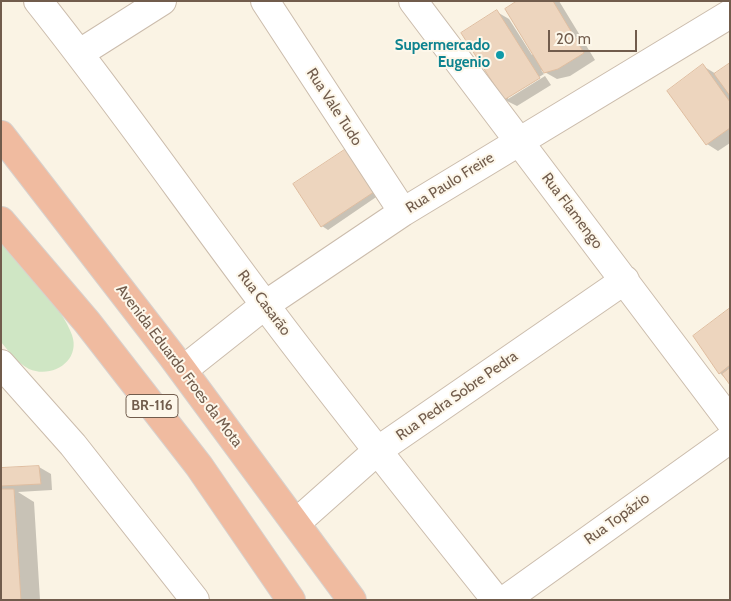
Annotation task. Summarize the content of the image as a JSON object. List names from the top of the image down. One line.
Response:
{"streets":{"highway":["Avenida Eduardo Froes da Mota","BR-116"],"street":["Rua Vale Tudo","Rua Paulo Freire","Rua Flamengo","Rua Casarão","Rua Pedra Sobre Pedra","Rua Topázio"]},"crossings":[["Rua Vale Tudo","Rua Paulo Freire"],["Rua Paulo Freire","Rua Flamengo"],["Rua Paulo Freire","Rua Casarão"],["Rua Paulo Freire","Avenida Eduardo Froes da Mota"],["Rua Flamengo","Rua Pedra Sobre Pedra"],["Rua Casarão","Rua Pedra Sobre Pedra"],["Avenida Eduardo Froes da Mota","Rua Pedra Sobre Pedra"]],"places":["Supermercado Eugenio"],"scale_bar":"20 m"}
